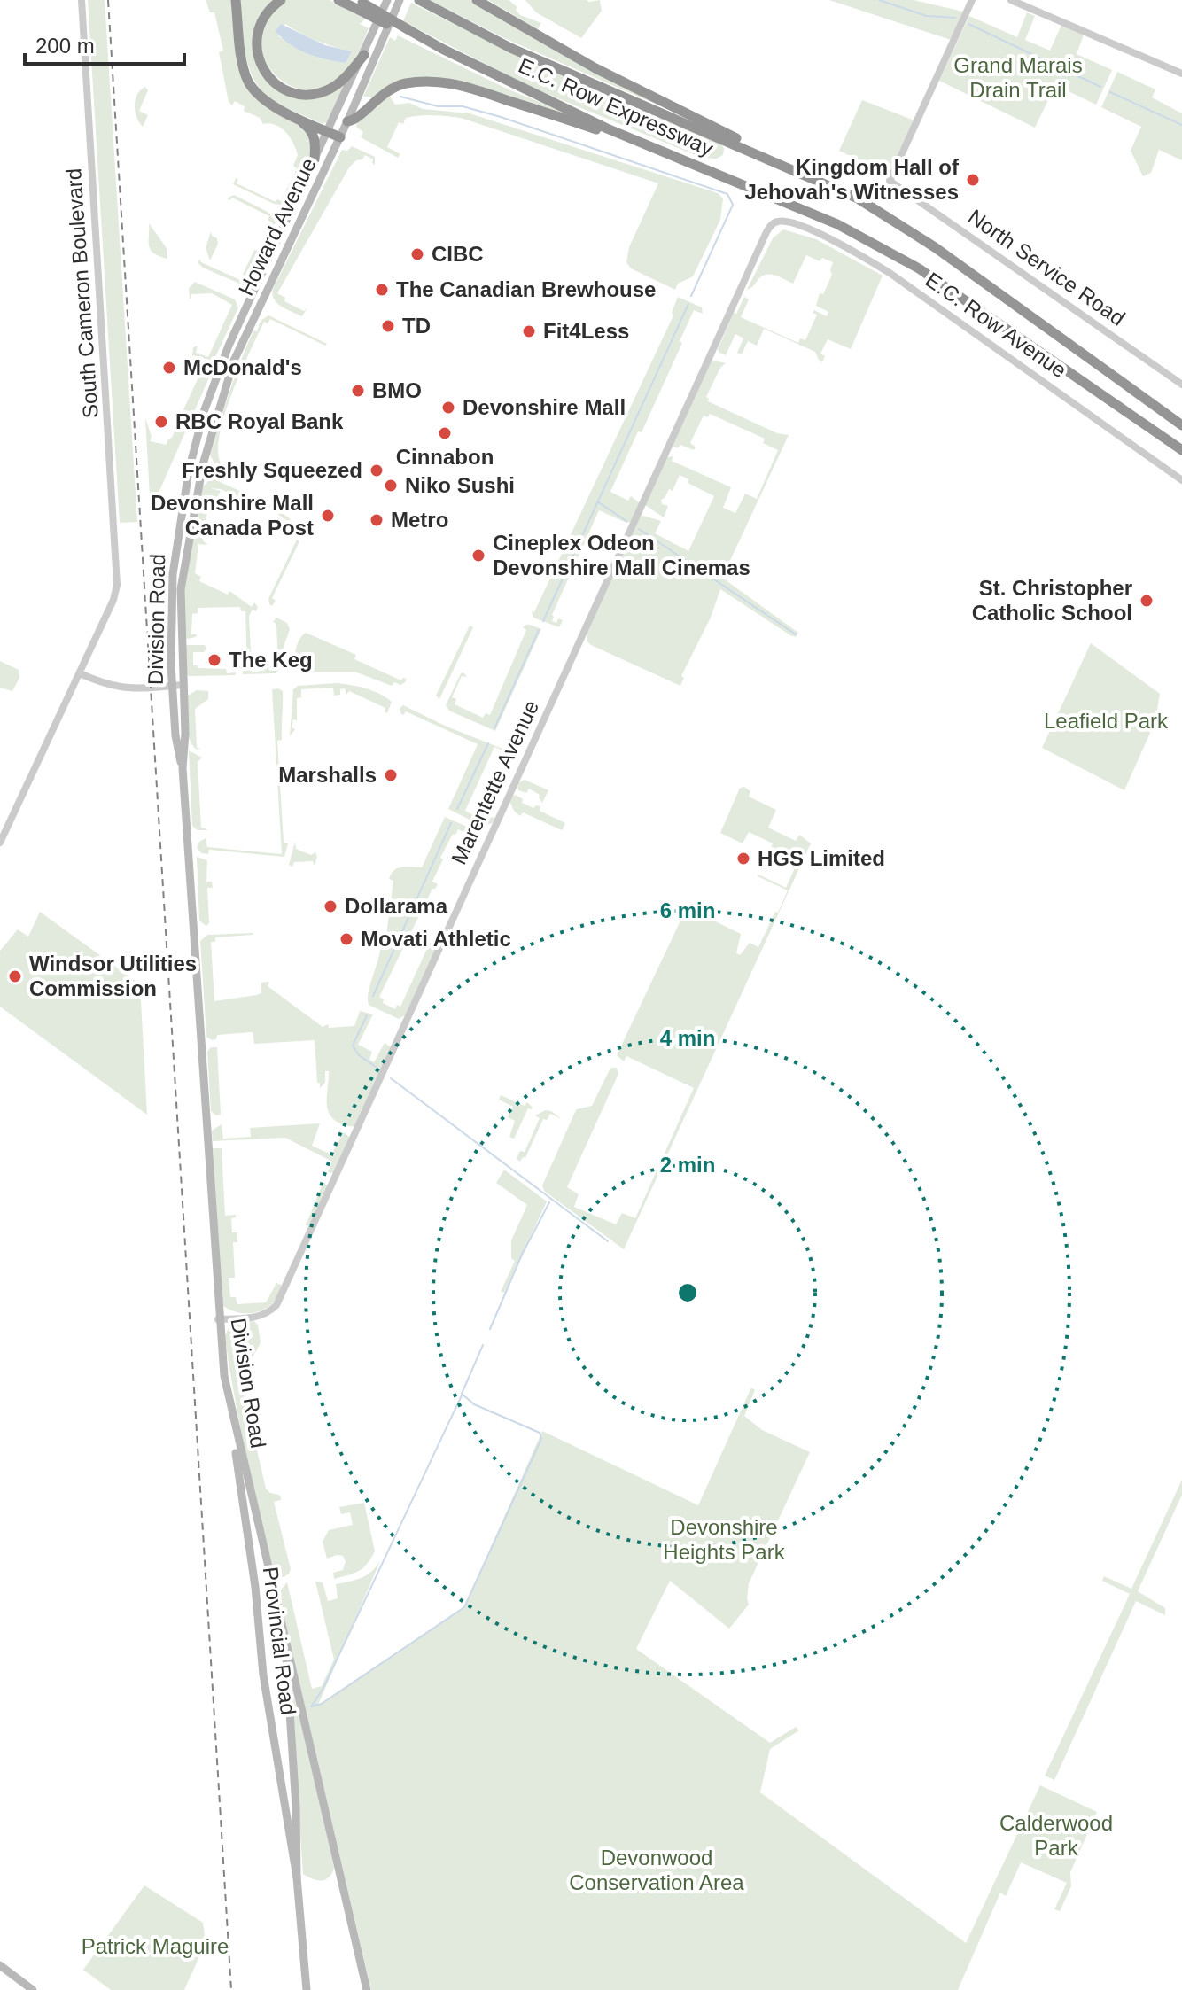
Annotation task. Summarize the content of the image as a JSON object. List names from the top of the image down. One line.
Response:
{"streets":{"highway":["E.C. Row Expressway"],"main road":["Howard Avenue","Division Road","Provincial Road"],"street":["North Service Road","South Cameron Boulevard","E.C. Row Avenue","Marentette Avenue"]},"crossings":[["Howard Avenue","Division Road"],["E.C. Row Avenue","Marentette Avenue"],["Division Road","Marentette Avenue"],["Division Road","Provincial Road"]],"parks":["Grand Marais Drain Trail","Leafield Park","Devonshire Heights Park","Calderwood Park","Devonwood Conservation Area","Patrick Maguire"],"places":["Kingdom Hall of Jehovah's Witnesses","CIBC","The Canadian Brewhouse","TD","Fit4Less","McDonald's","BMO","Devonshire Mall","RBC Royal Bank","Cinnabon","Freshly Squeezed","Niko Sushi","Devonshire Mall Canada Post","Metro","Cineplex Odeon Devonshire Mall Cinemas","St. Christopher Catholic School","The Keg","Marshalls","HGS Limited","Dollarama","Movati Athletic","Windsor Utilities Commission"],"scale_bar":"200 m","rings":["6 min","4 min","2 min"]}
